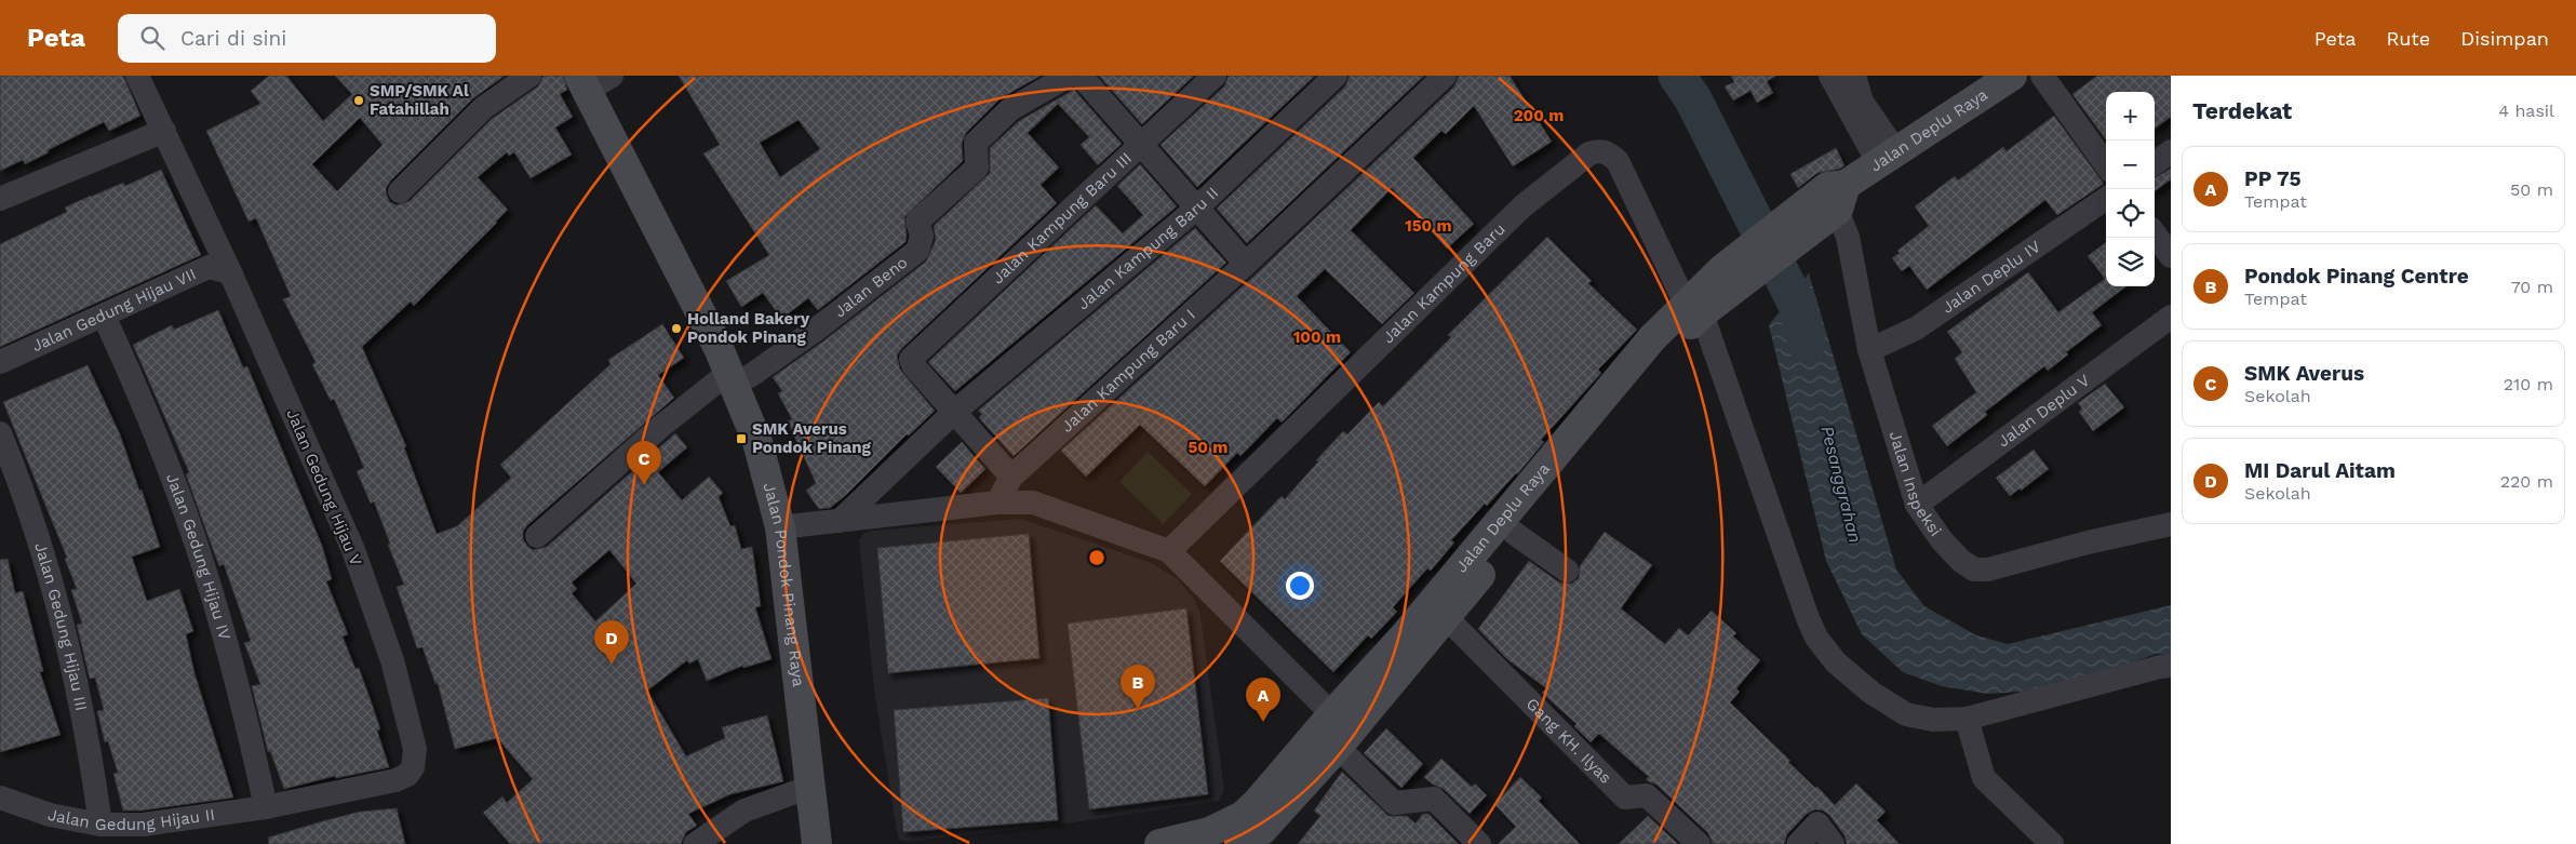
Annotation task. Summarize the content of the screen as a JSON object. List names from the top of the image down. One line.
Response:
{"streets":{"main road":["Jalan Deplu Raya","Jalan Pondok Pinang Raya"],"street":["Jalan Kampung Baru III","Jalan Kampung Baru II","Jalan Deplu IV","Jalan Kampung Baru","Jalan Beno","Jalan Gedung Hijau VII","Jalan Kampung Baru I","Jalan Deplu V","Jalan Inspeksi","Jalan Gedung Hijau V","Jalan Gedung Hijau IV","Jalan Gedung Hijau III","Gang KH. Ilyas","Jalan Gedung Hijau II"]},"crossings":[["Jalan Deplu Raya","Jalan Kampung Baru"],["Jalan Deplu Raya","Jalan Inspeksi"],["Jalan Deplu Raya","Gang KH. Ilyas"],["Jalan Kampung Baru III","Jalan Kampung Baru II"],["Jalan Deplu IV","Jalan Inspeksi"],["Jalan Beno","Jalan Pondok Pinang Raya"],["Jalan Gedung Hijau VII","Jalan Gedung Hijau V"],["Jalan Gedung Hijau VII","Jalan Gedung Hijau IV"],["Jalan Deplu V","Jalan Inspeksi"],["Jalan Gedung Hijau V","Jalan Gedung Hijau IV"],["Jalan Gedung Hijau V","Jalan Gedung Hijau II"],["Jalan Gedung Hijau IV","Jalan Gedung Hijau II"],["Jalan Gedung Hijau III","Jalan Gedung Hijau II"]],"water":["Pesanggrahan"],"places":{"other":["SMP/SMK Al Fatahillah","Holland Bakery Pondok Pinang"],"transit":["SMK Averus Pondok Pinang"]},"page":{"header":"Peta","search":"Cari di sini","nav":["Peta","Rute","Disimpan"],"heading":["Terdekat","4 hasil"],"map_buttons":["+","−"],"list":[{"mark":"A","name":"PP 75","note":"Tempat","value":"50 m"},{"mark":"B","name":"Pondok Pinang Centre","note":"Tempat","value":"70 m"},{"mark":"C","name":"SMK Averus","note":"Sekolah","value":"210 m"},{"mark":"D","name":"MI Darul Aitam","note":"Sekolah","value":"220 m"}],"pins":["C","D","B","A"]},"rings":["200 m","150 m","100 m","50 m"]}
